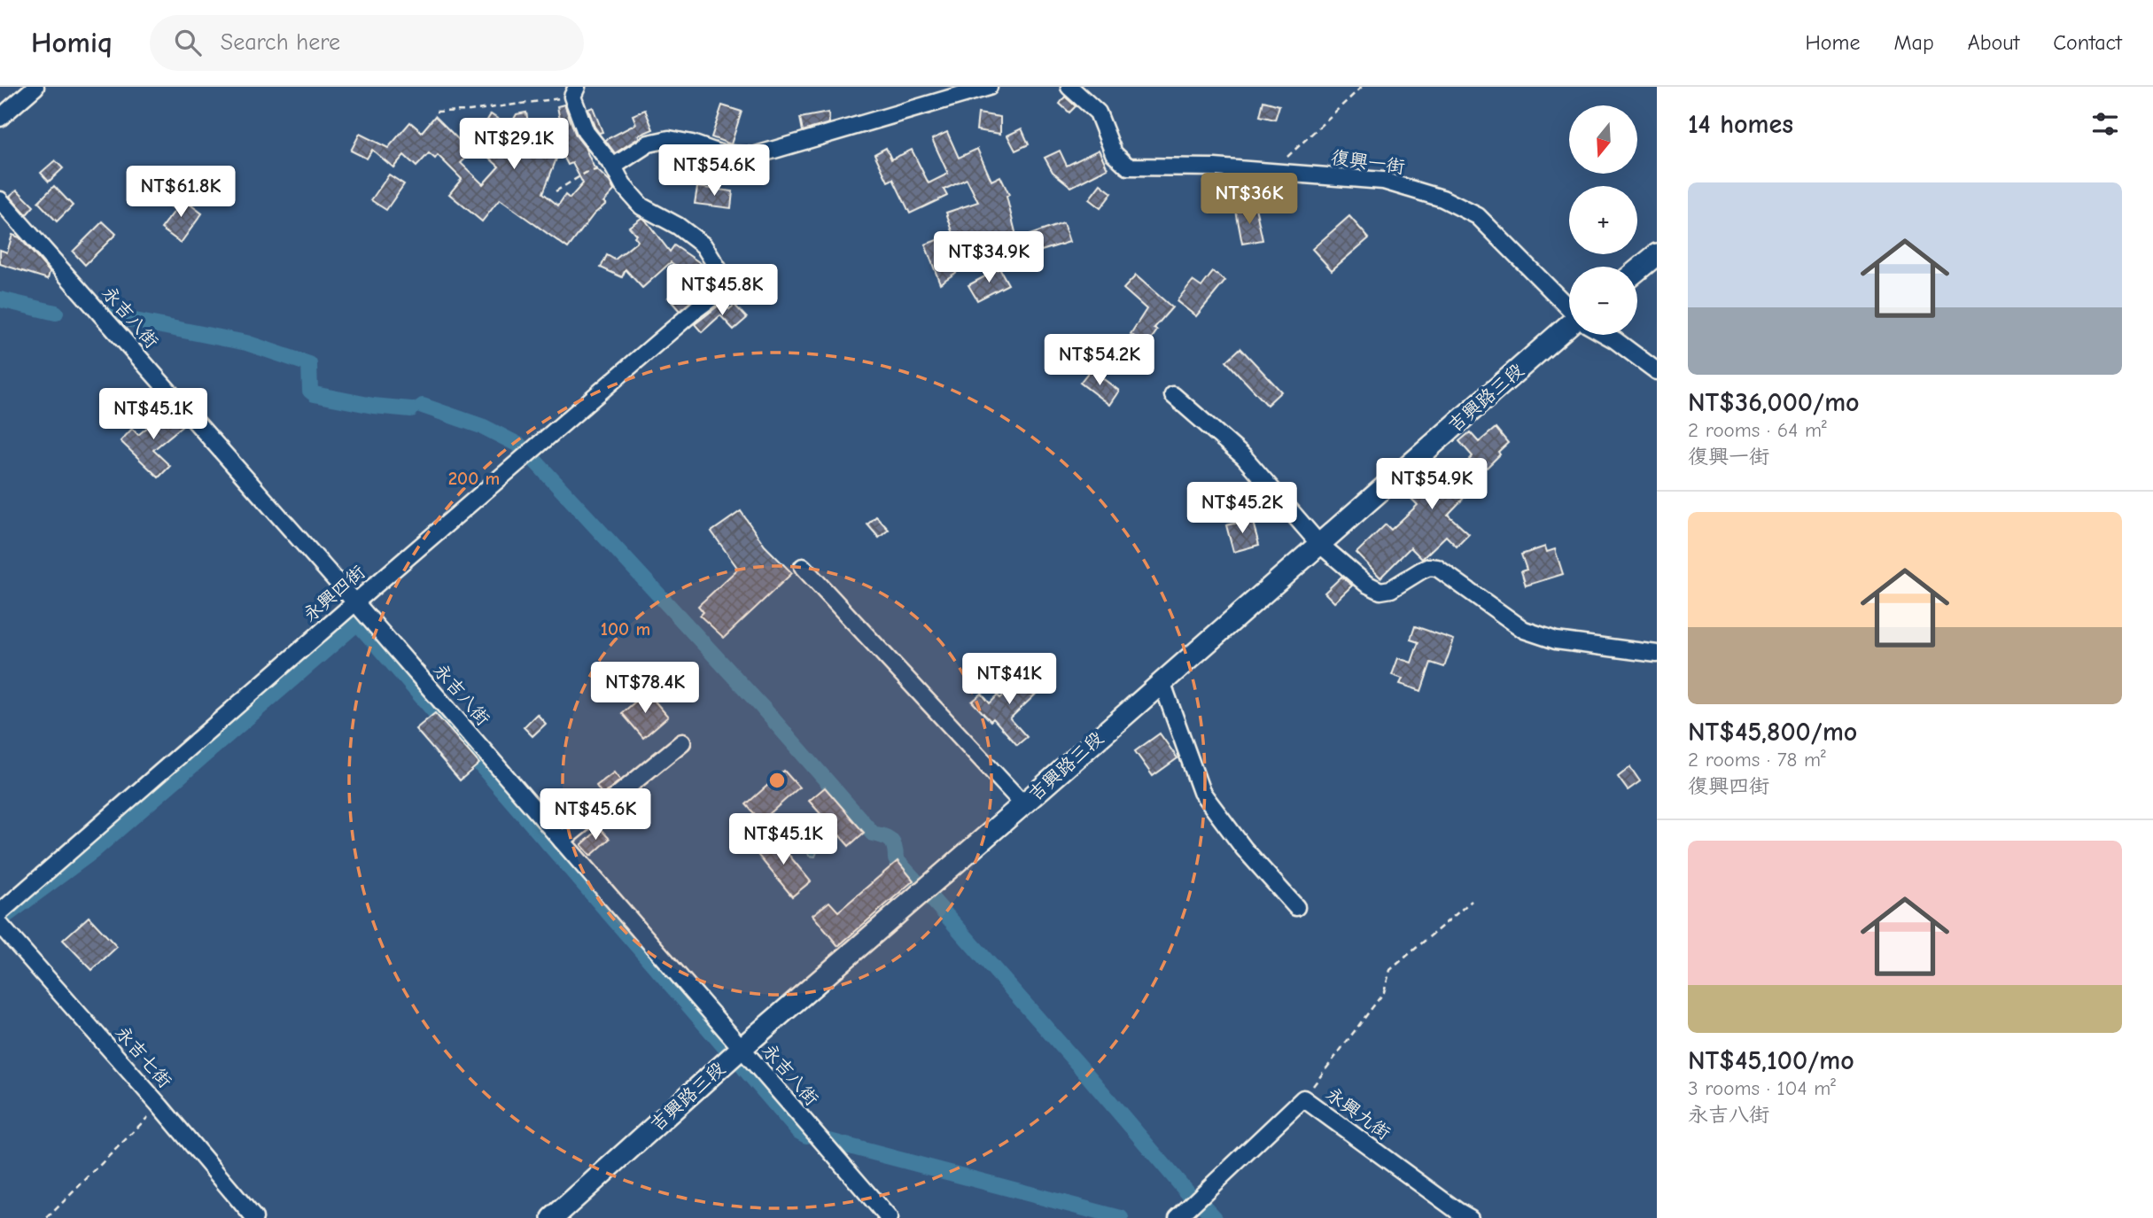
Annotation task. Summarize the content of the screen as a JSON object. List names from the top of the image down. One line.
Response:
{"streets":{"street":["復興一街","永吉八街","吉興路三段","永興四街","永吉七街","永興九街"]},"crossings":[["永吉八街","吉興路三段"],["永吉八街","永興四街"]],"north":"bottom","page":{"header":"Homiq","search":"Search here","nav":["Home","Map","About","Contact"],"heading":"14 homes","map_buttons":["+","−"],"price":["NT$29.1K","NT$54.6K","NT$61.8K","NT$36K","NT$34.9K","NT$45.8K","NT$54.2K","NT$45.1K","NT$54.9K","NT$45.2K","NT$41K","NT$78.4K","NT$45.6K","NT$45.1K"],"list":[{"name":"NT$36,000/mo","note":"2 rooms · 64 m² · 復興一街"},{"name":"NT$45,800/mo","note":"2 rooms · 78 m² · 復興四街"},{"name":"NT$45,100/mo","note":"3 rooms · 104 m² · 永吉八街"}]},"rings":["200 m","100 m"]}
